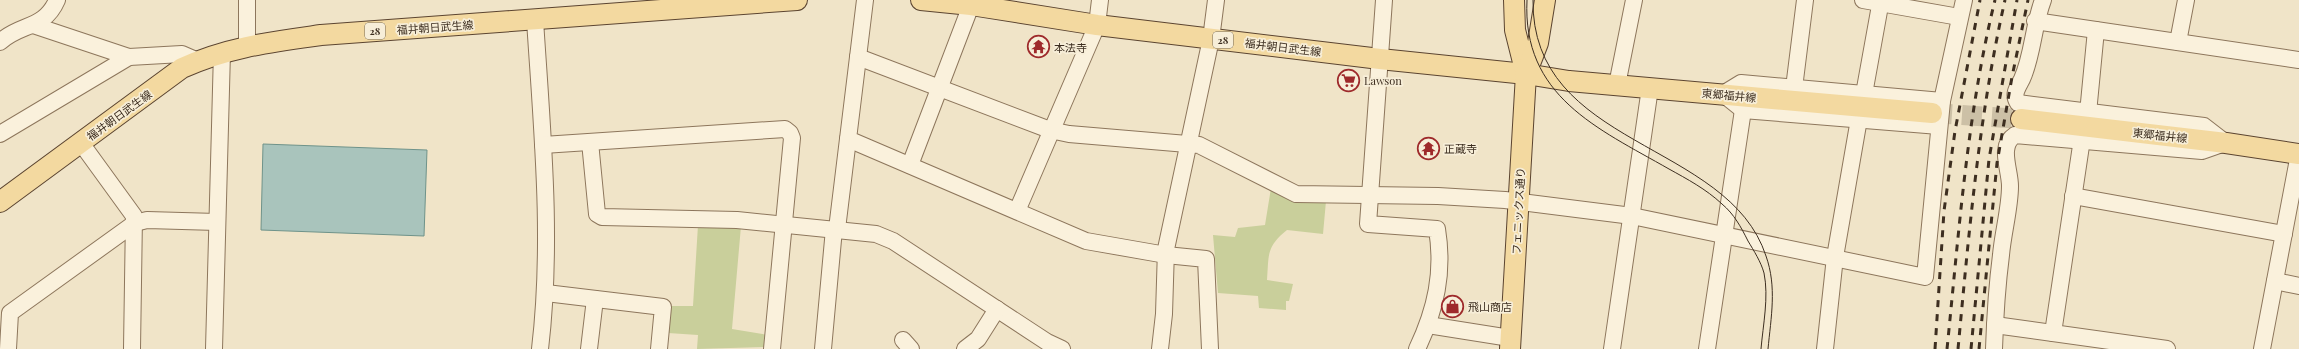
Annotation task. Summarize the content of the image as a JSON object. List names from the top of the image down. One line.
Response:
{"streets":{"main road":["福井朝日武生線","28","東郷福井線","フェニックス通り"]},"crossings":[["福井朝日武生線","東郷福井線"],["福井朝日武生線","フェニックス通り"],["東郷福井線","フェニックス通り"]],"places":{"temple":["本法寺","正蔵寺"],"supermarket":["Lawson"],"shop":["飛山商店"]}}
